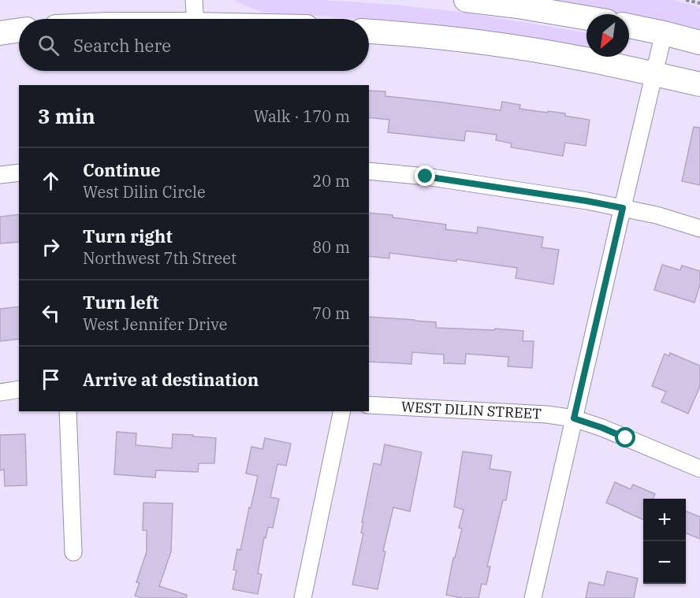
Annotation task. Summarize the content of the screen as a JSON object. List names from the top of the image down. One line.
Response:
{"streets":{"street":["WEST DILIN STREET"]},"north":"bottom left","page":{"search":"Search here","heading":["3 min","Walk · 170 m"],"list":[["Continue","West Dilin Circle","20 m"],["Turn right","Northwest 7th Street","80 m"],["Turn left","West Jennifer Drive","70 m"],"Arrive at destination"],"map_buttons":["+","−"]}}
